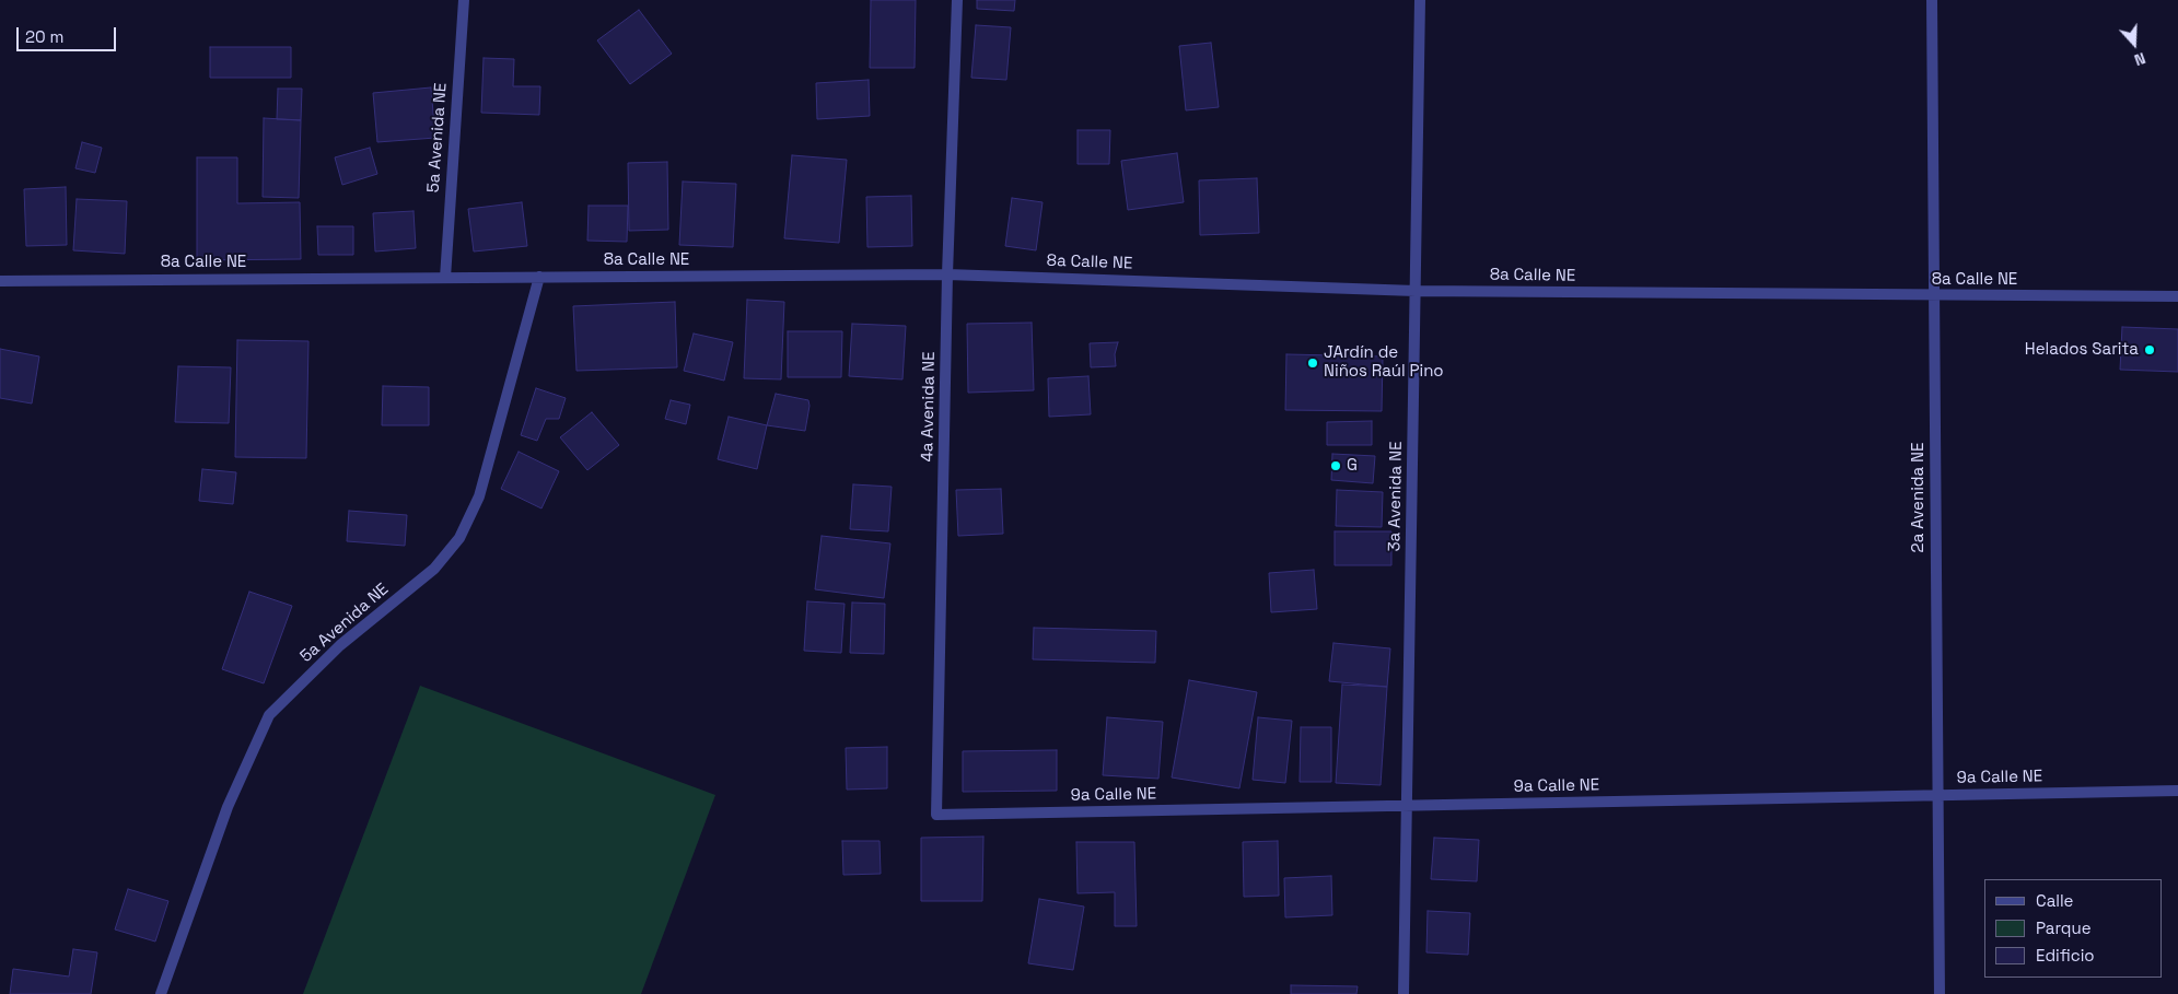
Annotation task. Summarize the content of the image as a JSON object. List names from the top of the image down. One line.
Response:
{"streets":{"street":["5a Avenida NE","8a Calle NE","4a Avenida NE","3a Avenida NE","2a Avenida NE","9a Calle NE"]},"crossings":[["5a Avenida NE","8a Calle NE"],["8a Calle NE","4a Avenida NE"],["8a Calle NE","3a Avenida NE"],["8a Calle NE","2a Avenida NE"],["4a Avenida NE","9a Calle NE"],["3a Avenida NE","9a Calle NE"],["2a Avenida NE","9a Calle NE"]],"places":["Helados Sarita","JArdín de Niños Raúl Pino","G"],"legend":["Calle","Parque","Edificio"],"scale_bar":"20 m","north":"bottom"}
